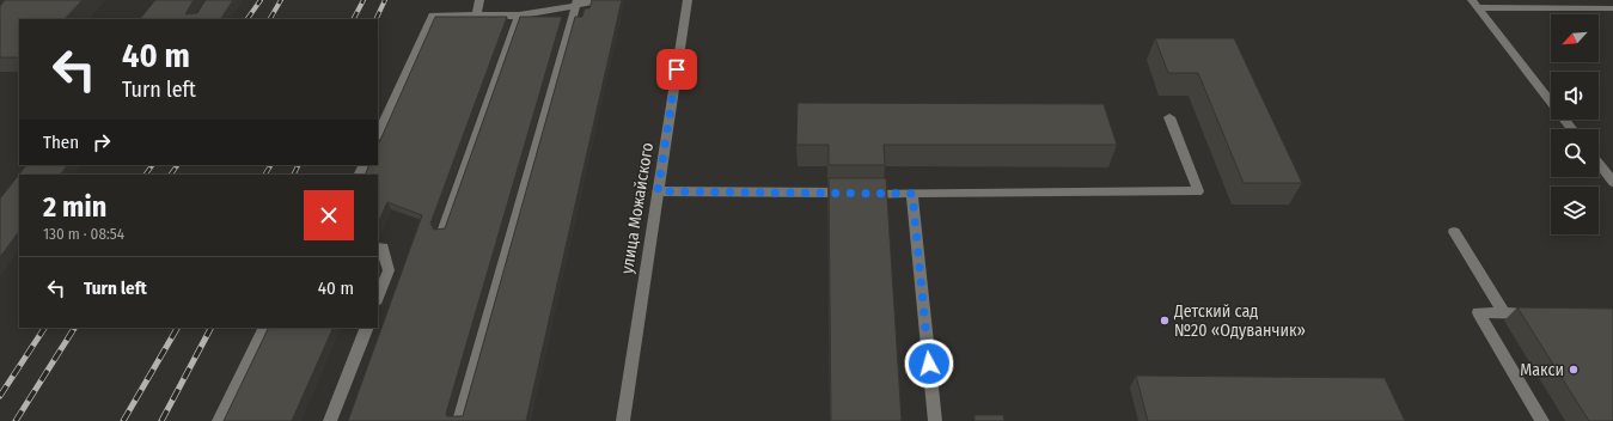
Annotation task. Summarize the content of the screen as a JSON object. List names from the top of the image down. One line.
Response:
{"streets":{"main road":["улица Можайского"]},"places":["Детский сад №20 «Одуванчик»","Макси"],"north":"bottom left","page":{"turn":["40 m","Turn left"],"then":"Then","heading":["2 min","130 m · 08:54"],"list":[{"name":"Turn left","value":"40 m"}]}}
